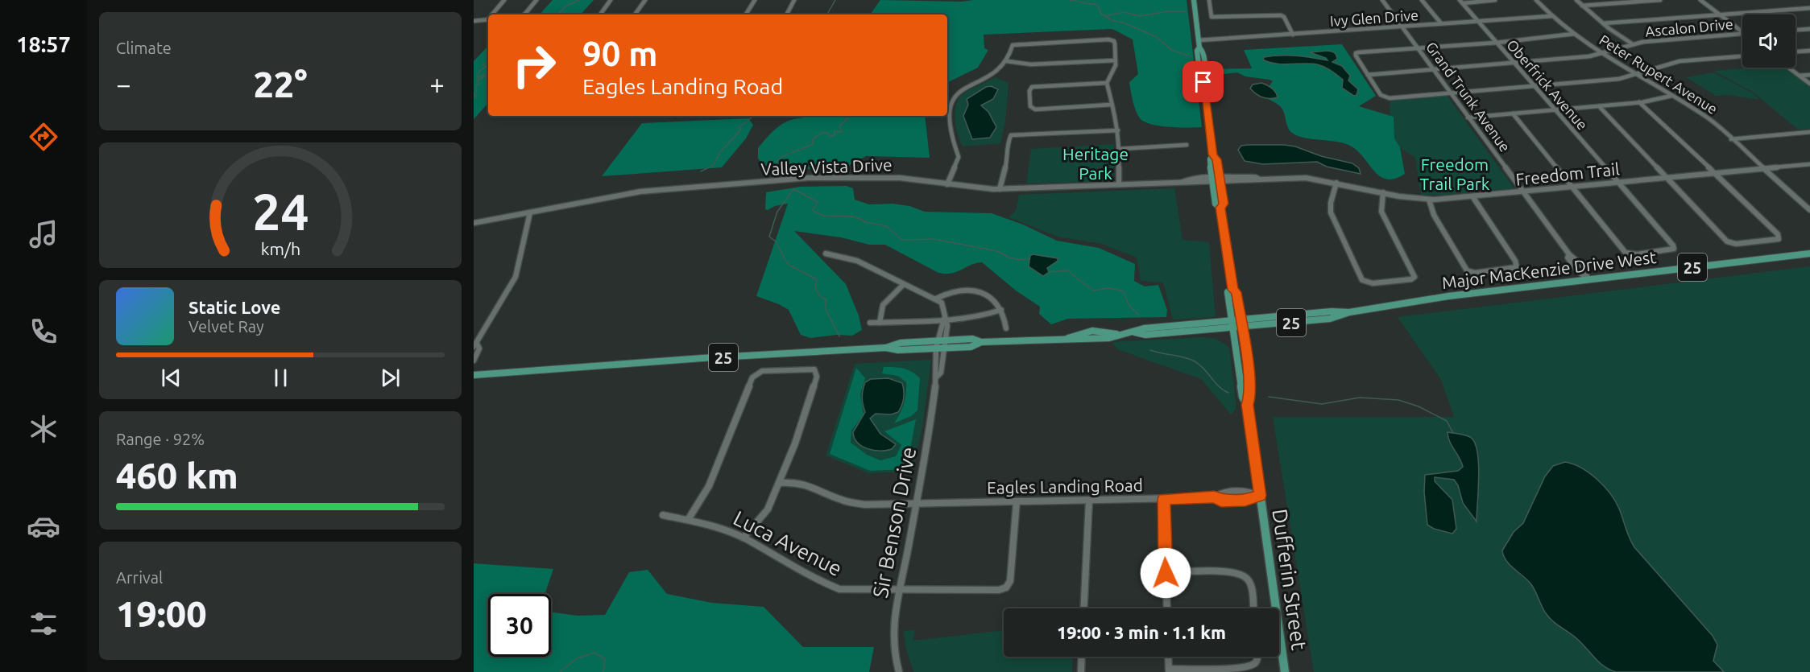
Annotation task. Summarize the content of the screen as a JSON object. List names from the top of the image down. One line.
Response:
{"streets":{"main road":["25","Major MacKenzie Drive West","Dufferin Street"],"street":["Ivy Glen Drive","Ascalon Drive","Peter Rupert Avenue","Oberfrick Avenue","Grand Trunk Avenue","Valley Vista Drive","Freedom Trail","Eagles Landing Road","Sir Benson Drive","Luca Avenue"]},"crossings":[["Ivy Glen Drive","Peter Rupert Avenue"],["Ivy Glen Drive","Oberfrick Avenue"],["Ivy Glen Drive","Grand Trunk Avenue"],["Ivy Glen Drive","Dufferin Street"],["Ascalon Drive","Peter Rupert Avenue"],["Ascalon Drive","Oberfrick Avenue"],["Ascalon Drive","Grand Trunk Avenue"],["Peter Rupert Avenue","Freedom Trail"],["Oberfrick Avenue","Freedom Trail"],["Grand Trunk Avenue","Freedom Trail"],["Grand Trunk Avenue","Major MacKenzie Drive West"],["Valley Vista Drive","Freedom Trail"],["Valley Vista Drive","Dufferin Street"],["Freedom Trail","Dufferin Street"],["Major MacKenzie Drive West","Sir Benson Drive"],["Major MacKenzie Drive West","Dufferin Street"],["Eagles Landing Road","Sir Benson Drive"],["Eagles Landing Road","Luca Avenue"],["Eagles Landing Road","Dufferin Street"],["Sir Benson Drive","Luca Avenue"]],"parks":["Heritage Park","Freedom Trail Park"],"page":{"tabs":"18:57","tile":["Climate",["Range · 92%","460 km"],["Arrival","19:00"]],"turn":["90 m","Eagles Landing Road"],"heat":["−","22°","+"],"song":["Static Love","Velvet Ray"],"limit":"30","trip":"19:00 · 3 min · 1.1 km","gauge":["24","km/h"]}}
